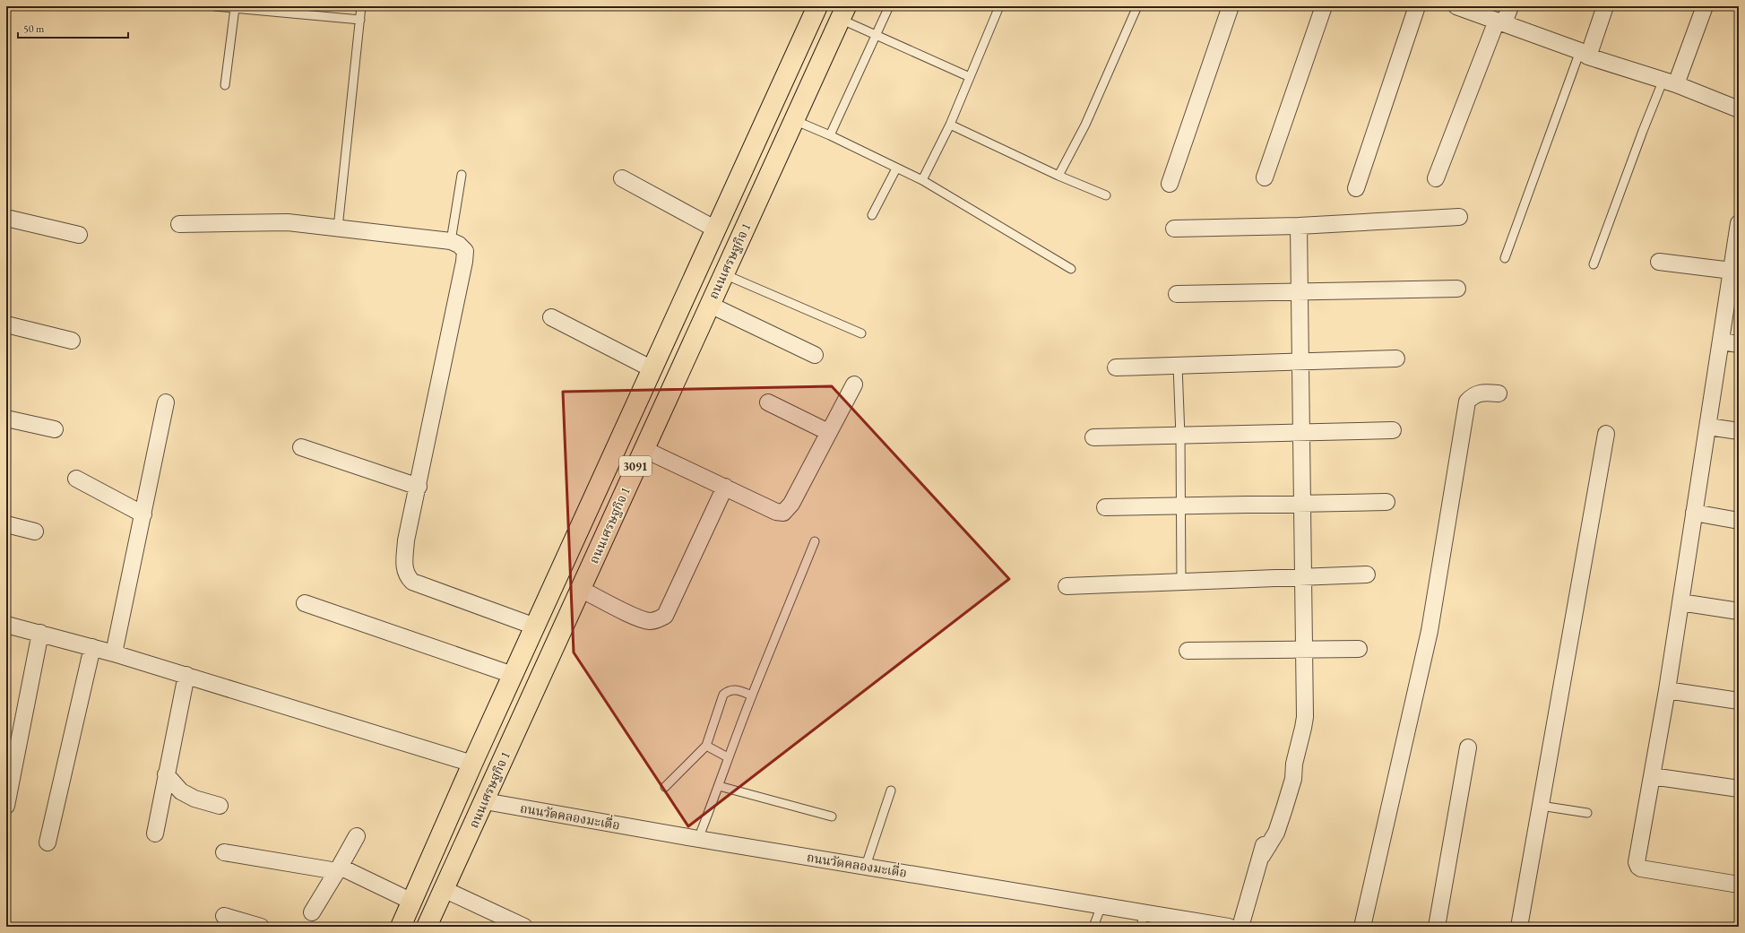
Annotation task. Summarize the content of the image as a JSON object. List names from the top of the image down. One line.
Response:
{"streets":{"main road":["ถนนเศรษฐกิจ 1","3091"],"street":["ถนนวัดคลองมะเดื่อ"]},"crossings":[["ถนนเศรษฐกิจ 1","ถนนวัดคลองมะเดื่อ"]],"scale_bar":"50 m"}
